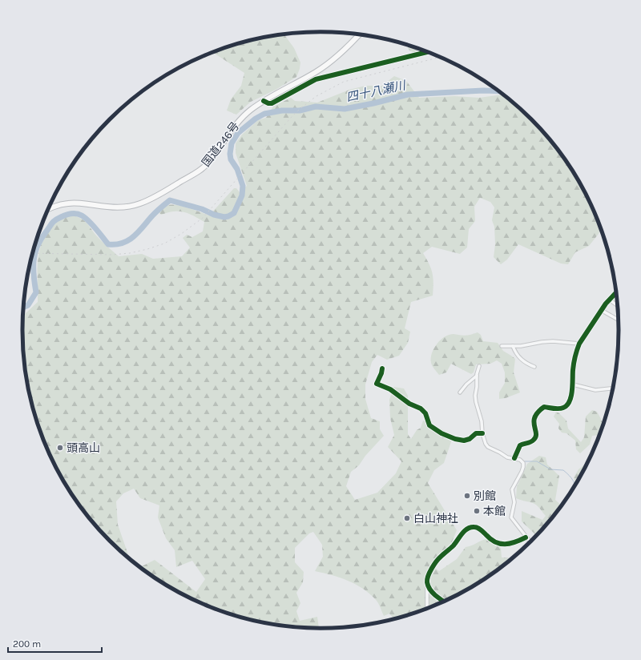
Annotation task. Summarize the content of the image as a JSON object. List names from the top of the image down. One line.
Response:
{"streets":{"highway":["国道246号"]},"water":["四十八瀬川"],"places":["頭高山","別館","本館","白山神社"],"scale_bar":"200 m"}
